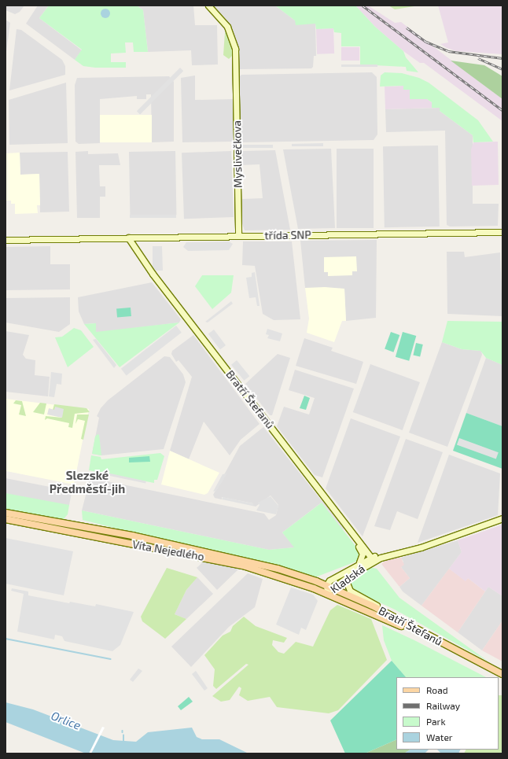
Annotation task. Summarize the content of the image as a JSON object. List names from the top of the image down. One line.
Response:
{"streets":{"main road":["Bratří Štefanů","Víta Nejedlého"],"street":["Myslivečkova","třída SNP","Kladská"]},"crossings":[["Myslivečkova","třída SNP"],["třída SNP","Bratří Štefanů"],["Bratří Štefanů","Víta Nejedlého"],["Bratří Štefanů","Kladská"],["Víta Nejedlého","Kladská"]],"districts":["Slezské Předměstí-jih"],"water":["Orlice"],"legend":["Road","Railway","Park","Water"]}
